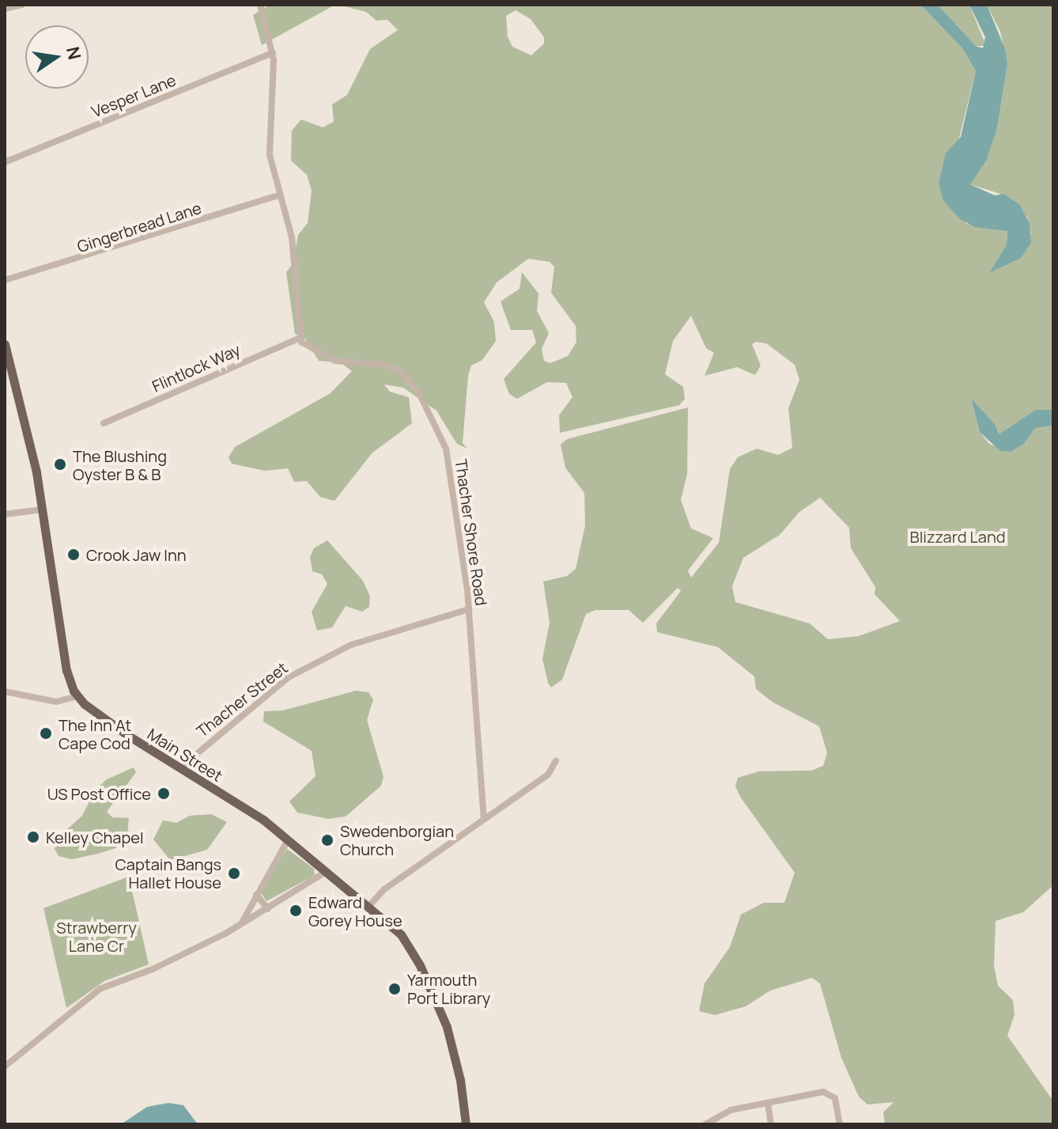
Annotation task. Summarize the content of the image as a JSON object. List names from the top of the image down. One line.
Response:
{"streets":{"main road":["Main Street"],"street":["Vesper Lane","Gingerbread Lane","Flintlock Way","Thacher Shore Road","Thacher Street"]},"crossings":[["Flintlock Way","Thacher Shore Road"],["Thacher Shore Road","Thacher Street"],["Thacher Street","Main Street"]],"parks":["Blizzard Land","Strawberry Lane Cr"],"places":["The Blushing Oyster B & B","Crook Jaw Inn","The Inn At Cape Cod","US Post Office","Kelley Chapel","Swedenborgian Church","Captain Bangs Hallet House","Edward Gorey House","Yarmouth Port Library"],"north":"right"}
